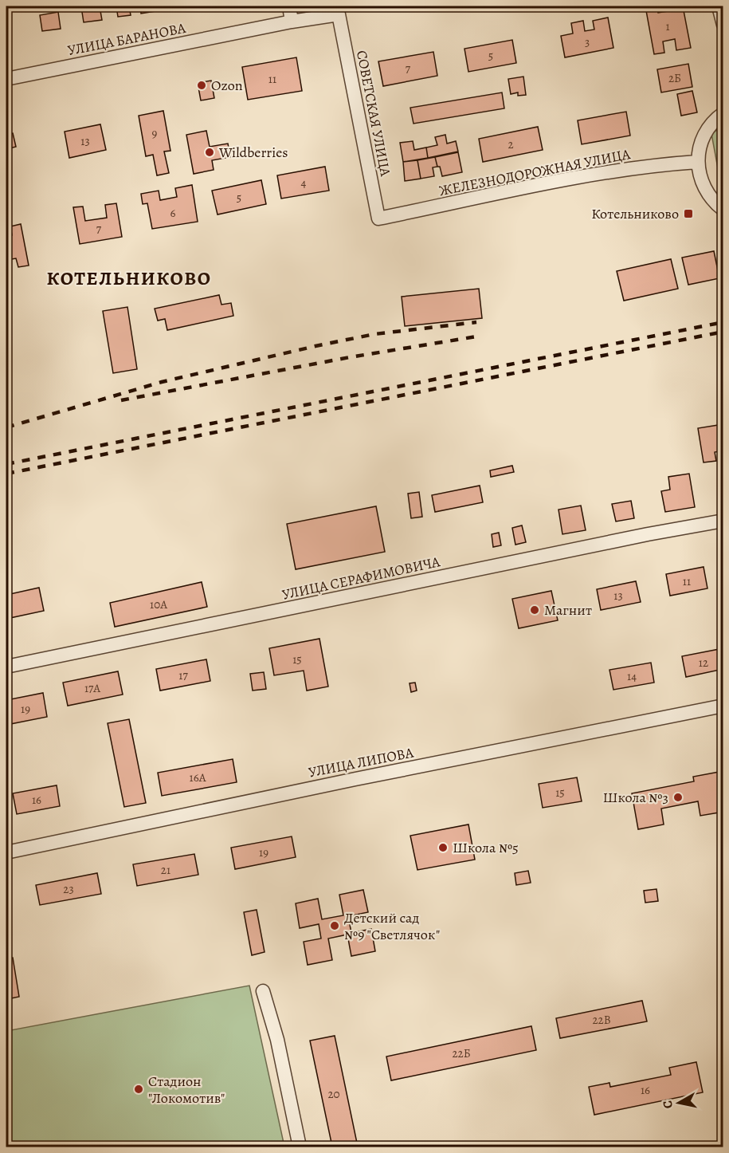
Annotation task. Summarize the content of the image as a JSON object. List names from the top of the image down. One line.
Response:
{"streets":{"street":["УЛИЦА БАРАНОВА","СОВЕТСКАЯ УЛИЦА","ЖЕЛЕЗНОДОРОЖНАЯ УЛИЦА","УЛИЦА СЕРАФИМОВИЧА","УЛИЦА ЛИПОВА"]},"crossings":[["УЛИЦА БАРАНОВА","СОВЕТСКАЯ УЛИЦА"],["СОВЕТСКАЯ УЛИЦА","ЖЕЛЕЗНОДОРОЖНАЯ УЛИЦА"]],"districts":["КОТЕЛЬНИКОВО"],"places":{"other":["Ozon","Wildberries","Магнит","Школа №3","Школа №5","Детский сад №9 \"Светлячок\"","Стадион \"Локомотив\""],"transit":["Котельниково"]},"house_numbers":["1","3","5","7","2Б","11","9","13","2","4","5","6","7","11","13","10А","15","12","17","14","17А","19","16А","15","16","19","21","23","22В","22Б","16","20"],"north":"left"}
